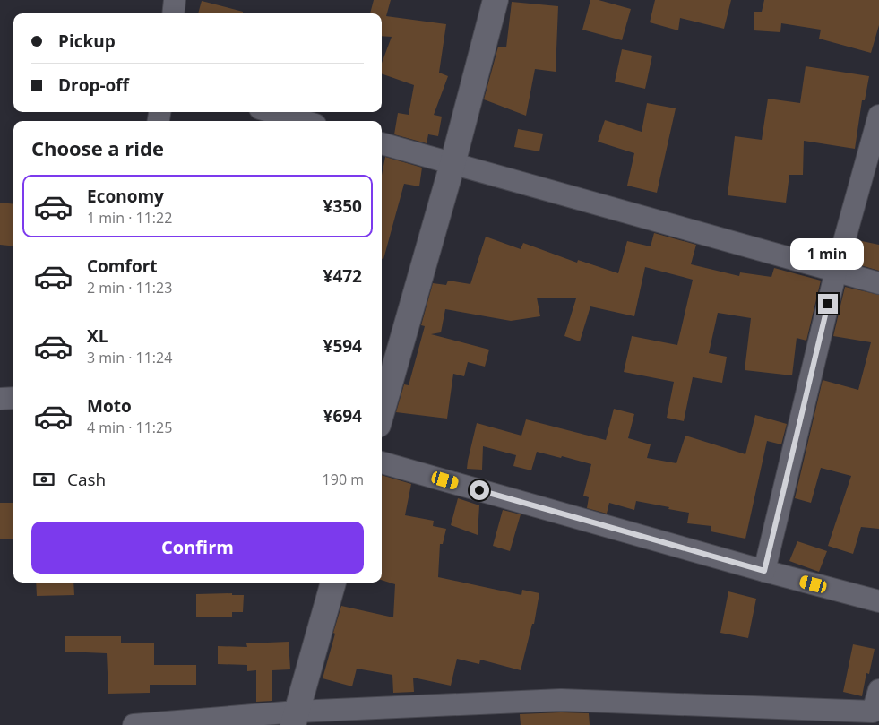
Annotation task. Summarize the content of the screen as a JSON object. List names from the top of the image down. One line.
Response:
{"page":{"banner":["Pickup","Drop-off"],"heading":"Choose a ride","list":[{"name":"Economy","note":"1 min · 11:22","value":"¥350"},{"name":"Comfort","note":"2 min · 11:23","value":"¥472"},{"name":"XL","note":"3 min · 11:24","value":"¥594"},{"name":"Moto","note":"4 min · 11:25","value":"¥694"}],"bubble":"1 min","pay":["Cash","190 m"],"buttons":"Confirm"}}
